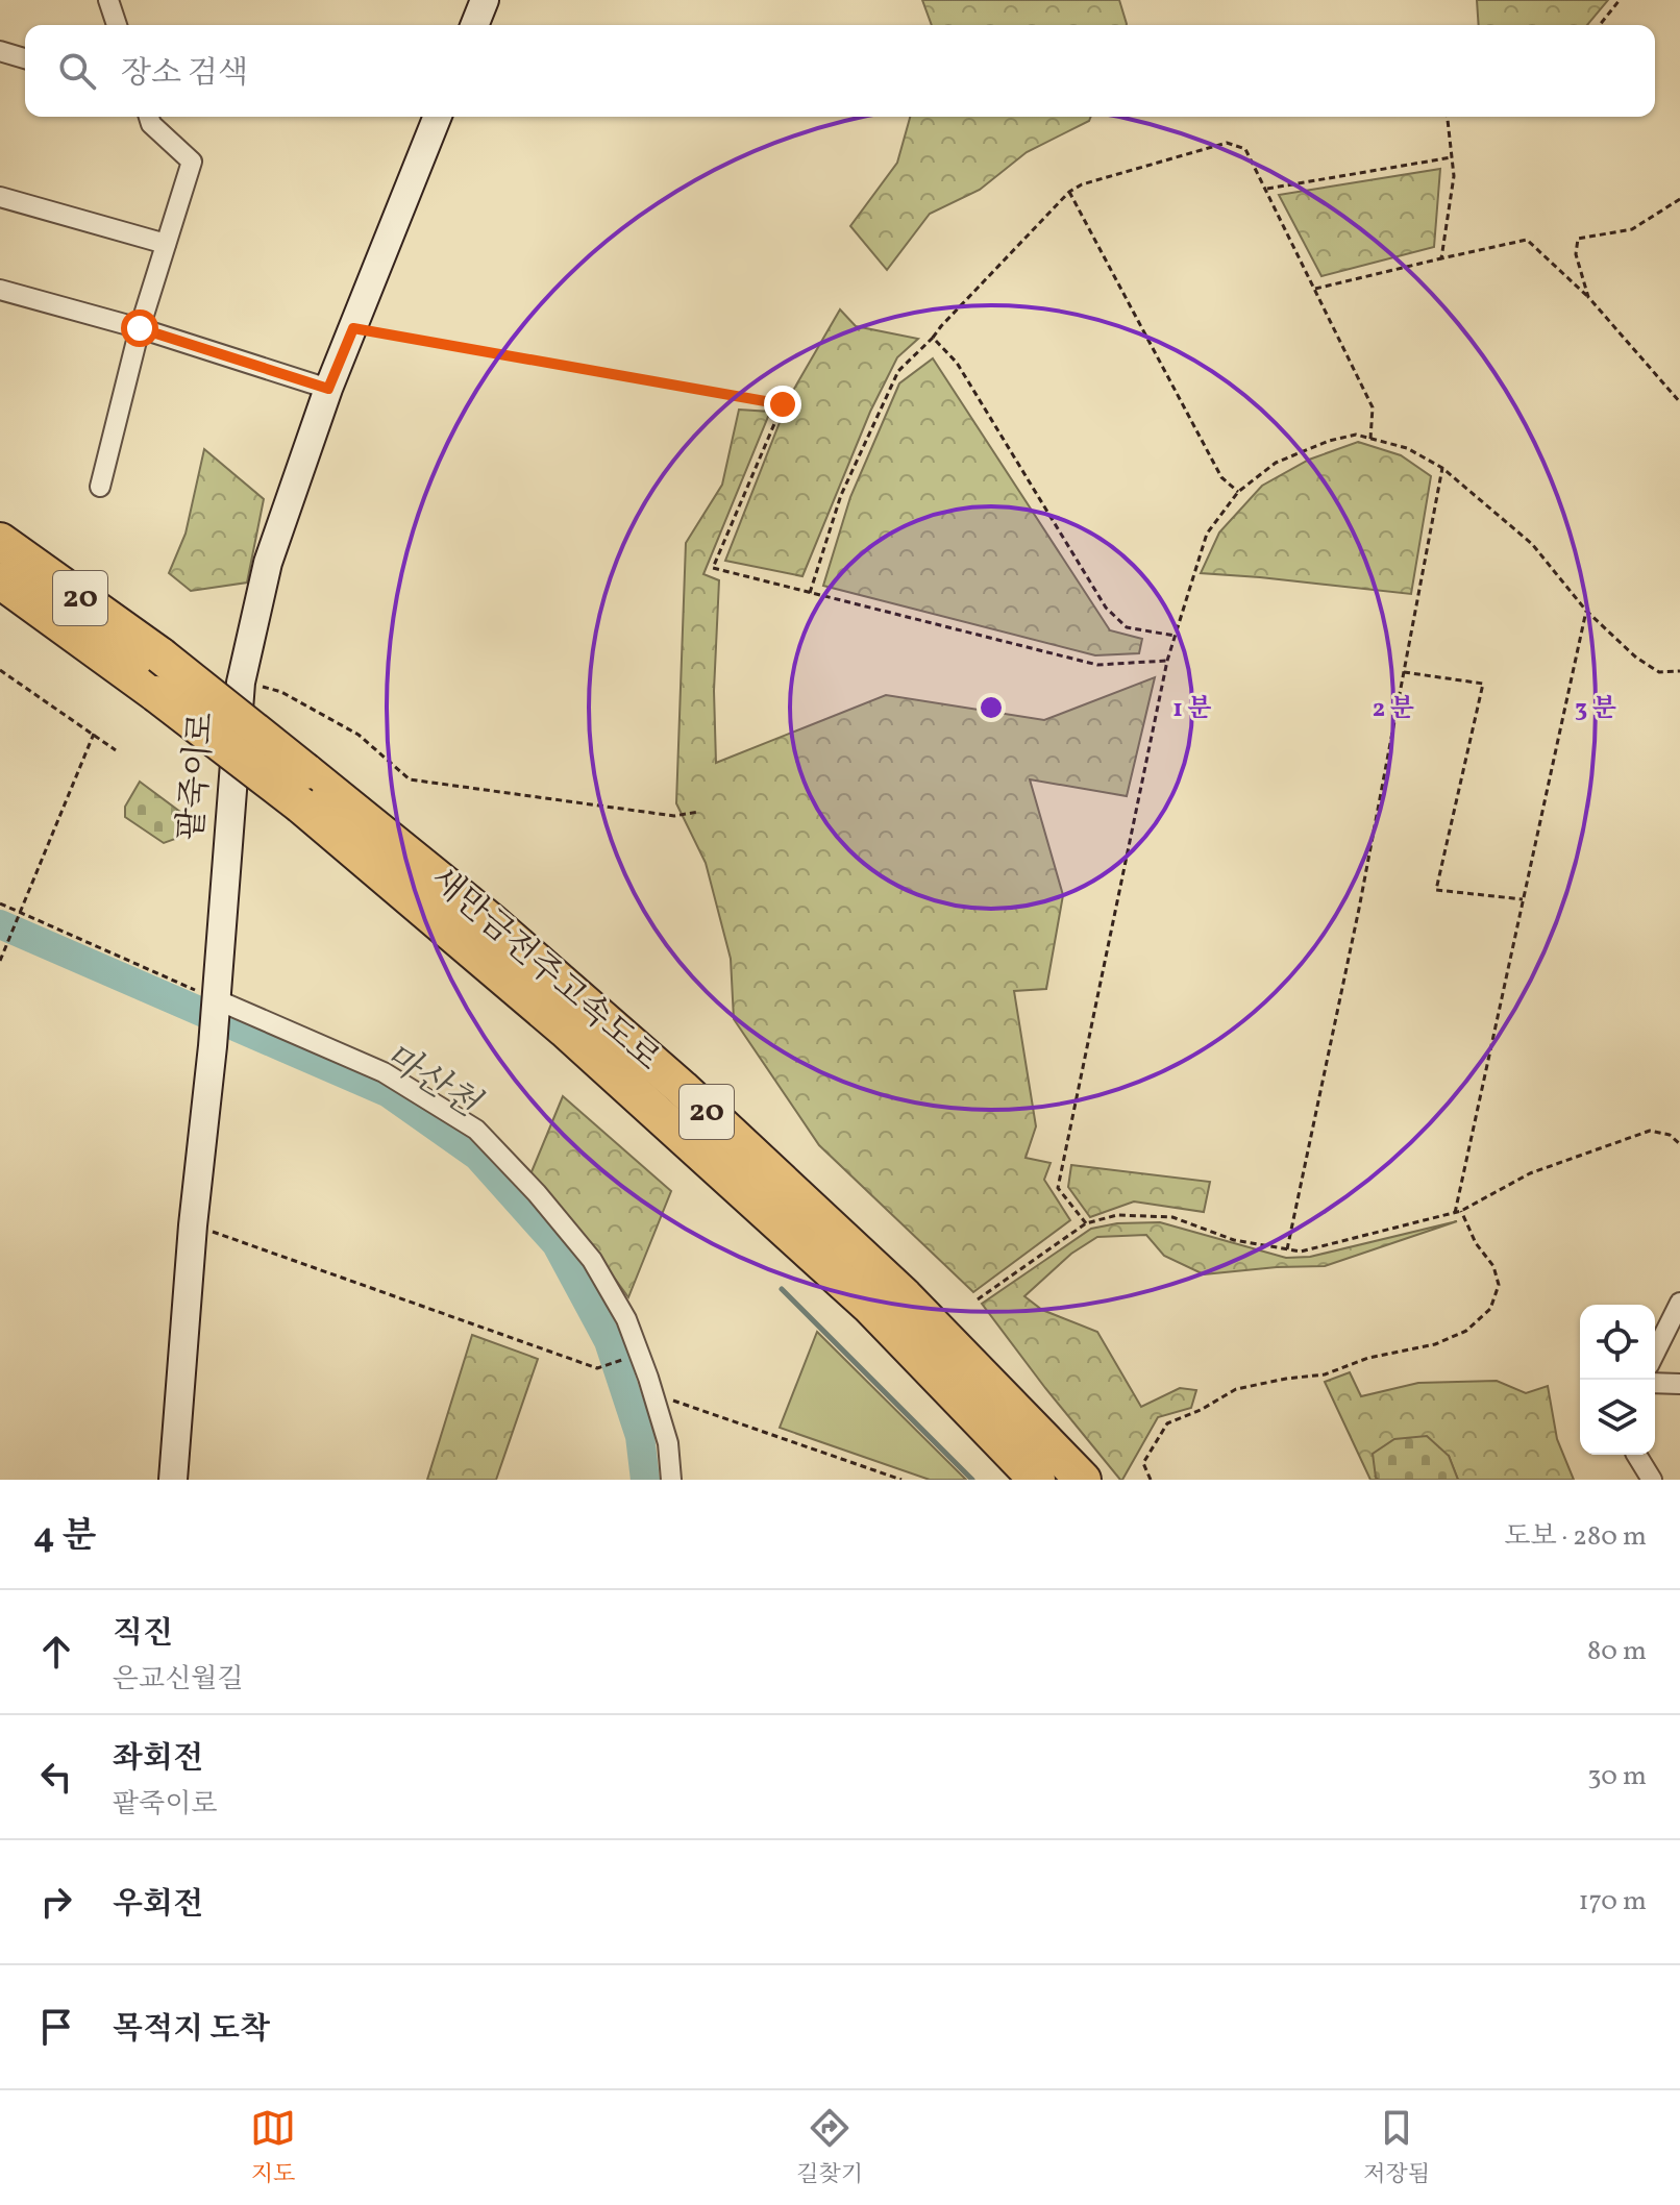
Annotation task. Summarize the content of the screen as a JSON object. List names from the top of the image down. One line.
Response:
{"streets":{"highway":["20","새만금전주고속도로"],"street":["팥죽이로"]},"water":["마산천"],"page":{"search":"장소 검색","heading":["4 분","도보 · 280 m"],"list":[["직진","은교신월길","80 m"],["좌회전","팥죽이로","30 m"],["우회전","170 m"],"목적지 도착"],"nav":["지도","길찾기","저장됨"]},"rings":["1 분","2 분","3 분"]}
